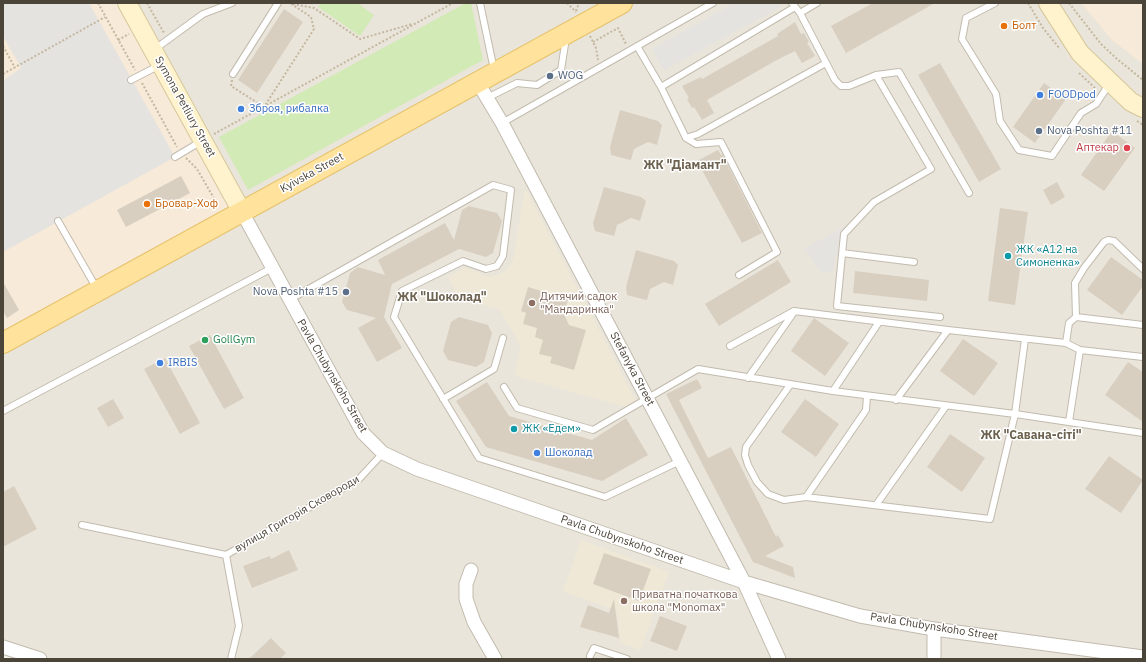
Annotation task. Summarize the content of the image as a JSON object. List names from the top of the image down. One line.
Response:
{"streets":{"main road":["Symona Petliury Street","Kyivska Street"],"street":["Stefanyka Street","Pavla Chubynskoho Street"],"lane":["вулиця Григорія Сковороди"]},"crossings":[["Symona Petliury Street","Kyivska Street"],["Symona Petliury Street","Pavla Chubynskoho Street"],["Kyivska Street","Stefanyka Street"],["Kyivska Street","Pavla Chubynskoho Street"],["Stefanyka Street","Pavla Chubynskoho Street"],["Pavla Chubynskoho Street","вулиця Григорія Сковороди"]],"districts":["ЖК \"Діамант\"","ЖК \"Шоколад\"","ЖК \"Савана-сіті\""],"places":["Болт","WOG","FOODpod","Зброя, рибалка","Nova Poshta #11","Аптекар","Бровар-Хоф","ЖК «А12 на Симоненка»","Nova Poshta #15","Дитячий садок \"Мандаринка\"","GollGym","IRBIS","ЖК «Едем»","Шоколад","Приватна початкова школа \"Monomax\""]}
